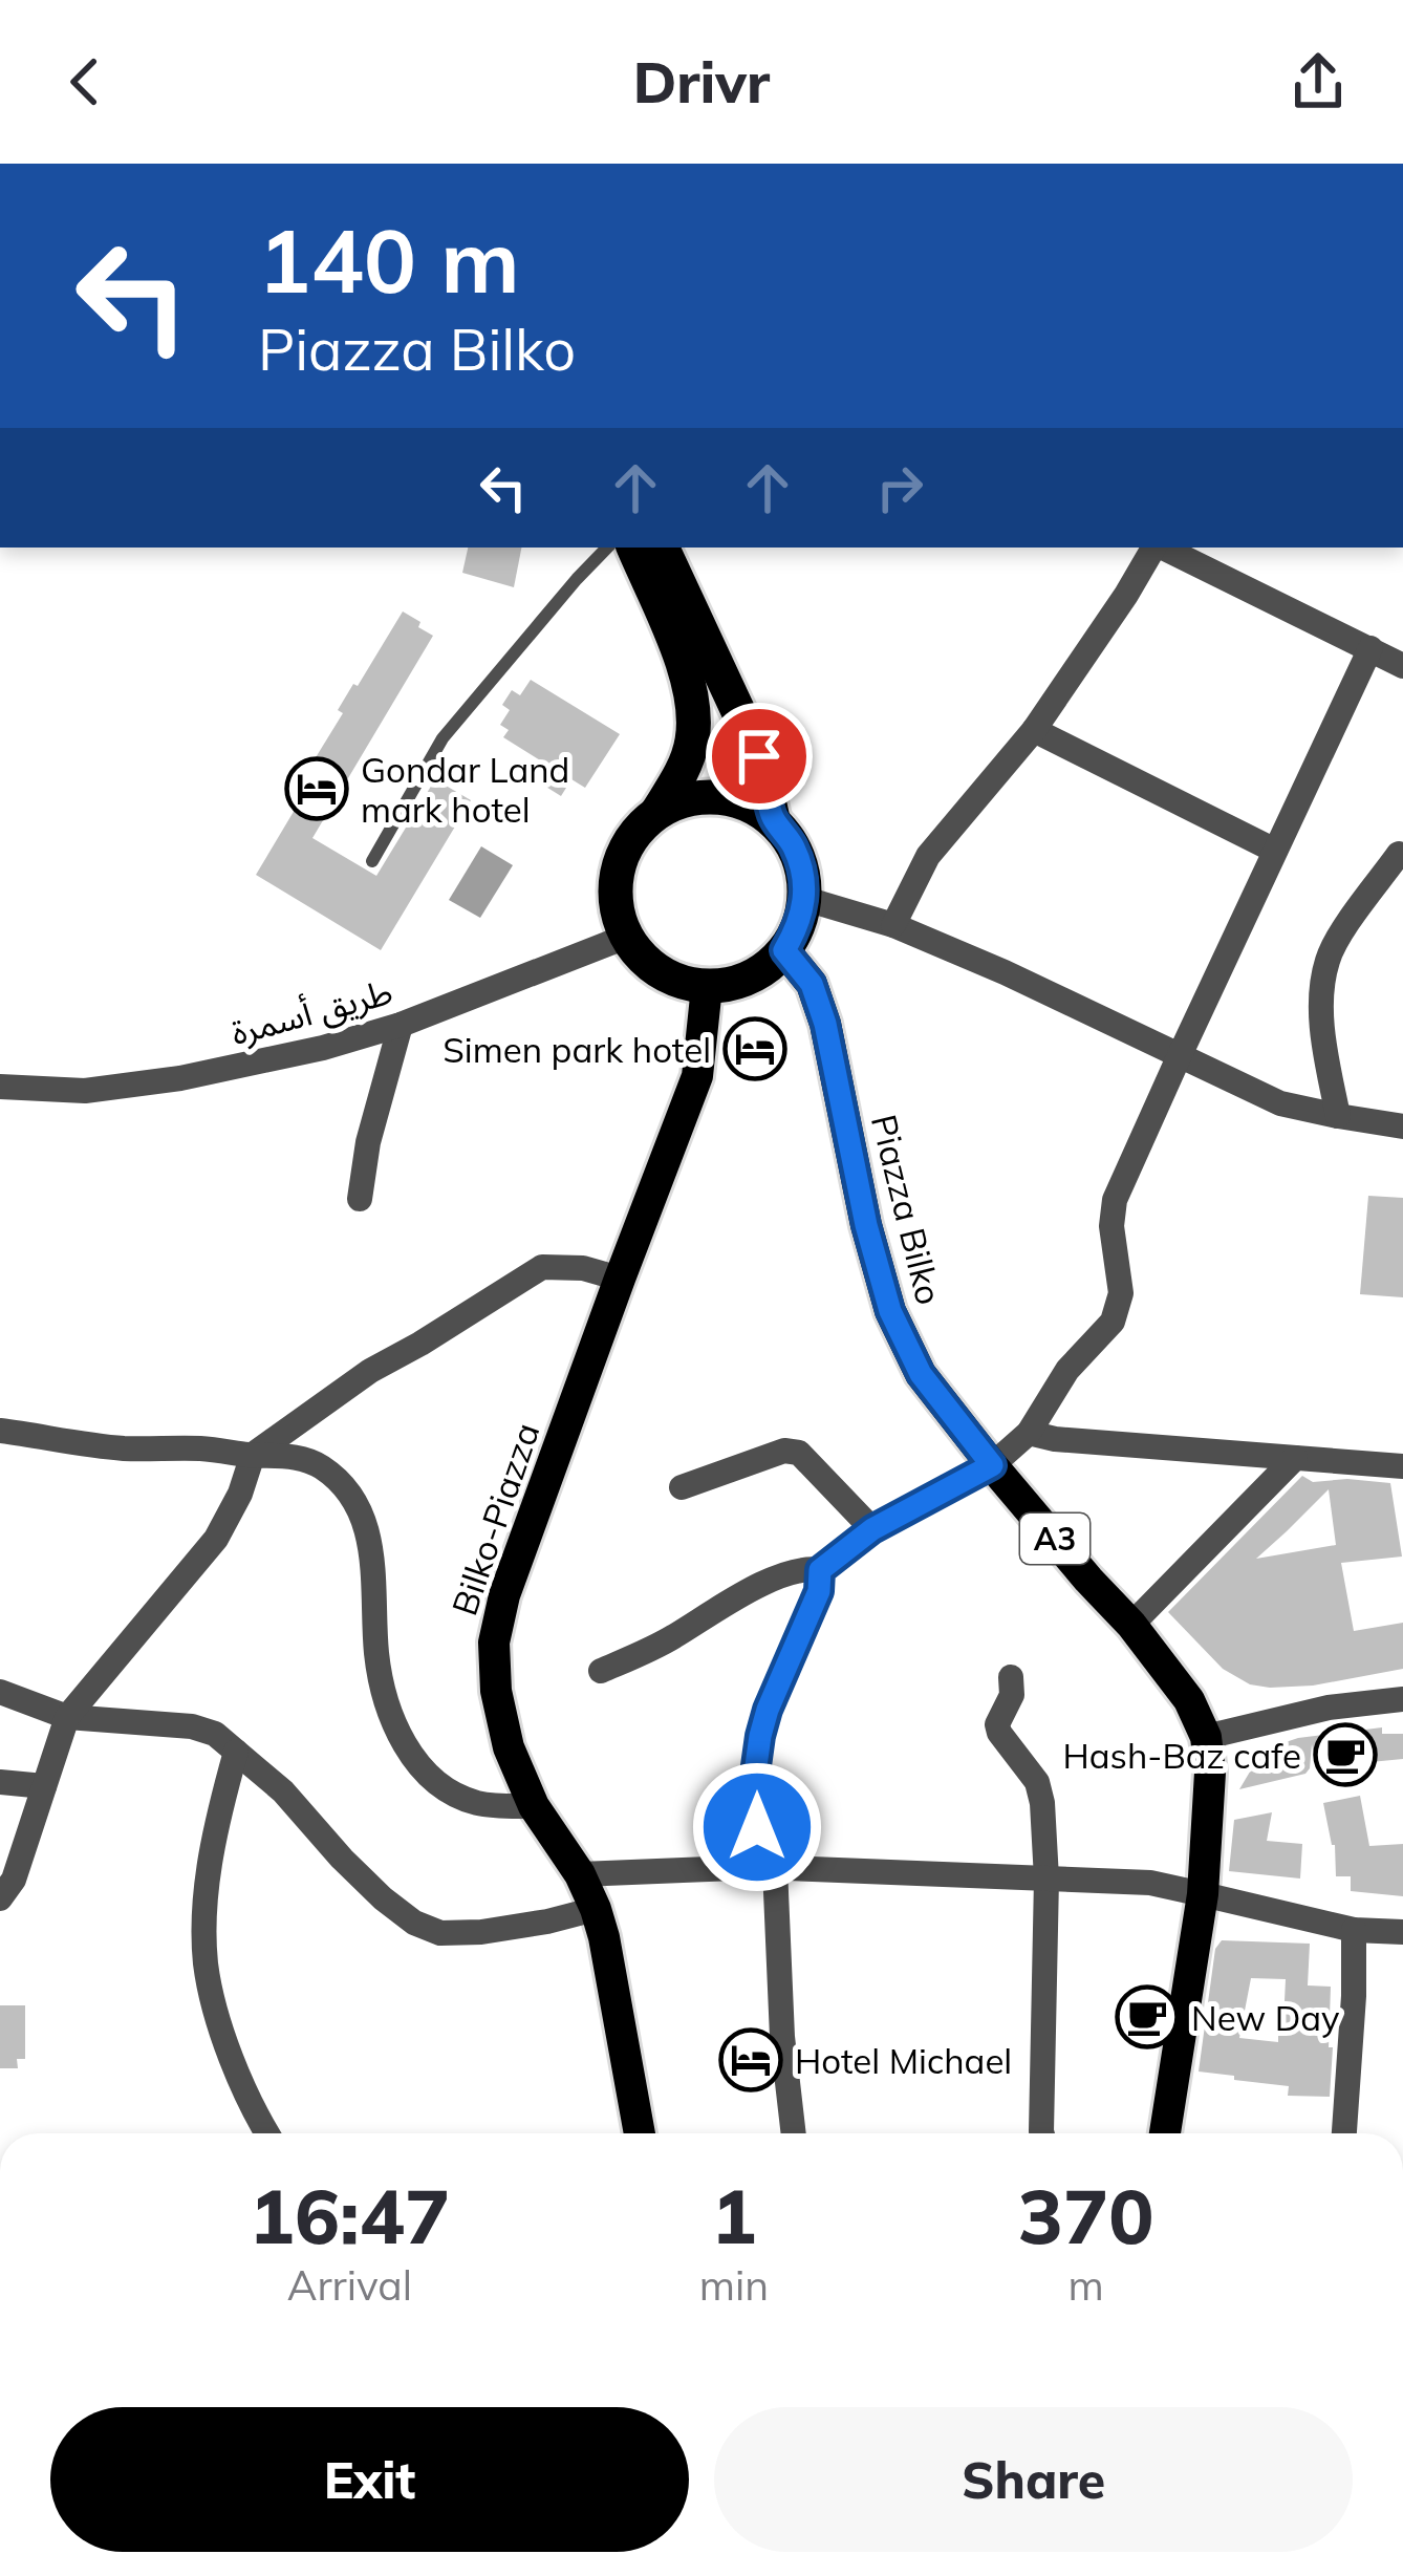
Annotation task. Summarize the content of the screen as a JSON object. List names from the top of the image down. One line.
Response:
{"streets":{"main road":["Piazza Bilko","Bilko-Piazza","A3"],"street":["طريق أسمرة"]},"crossings":[["طريق أسمرة","Piazza Bilko"],["طريق أسمرة","Bilko-Piazza"],["Piazza Bilko","Bilko-Piazza"]],"places":{"hotel":["Gondar Land mark hotel","Simen park hotel","Hotel Michael"],"cafe":["Hash-Baz cafe","New Day"]},"page":{"header":"Drivr","turn":["140 m","Piazza Bilko"],"eta":["16:47","Arrival","1","min","370","m"],"buttons":["Exit","Share"]}}
